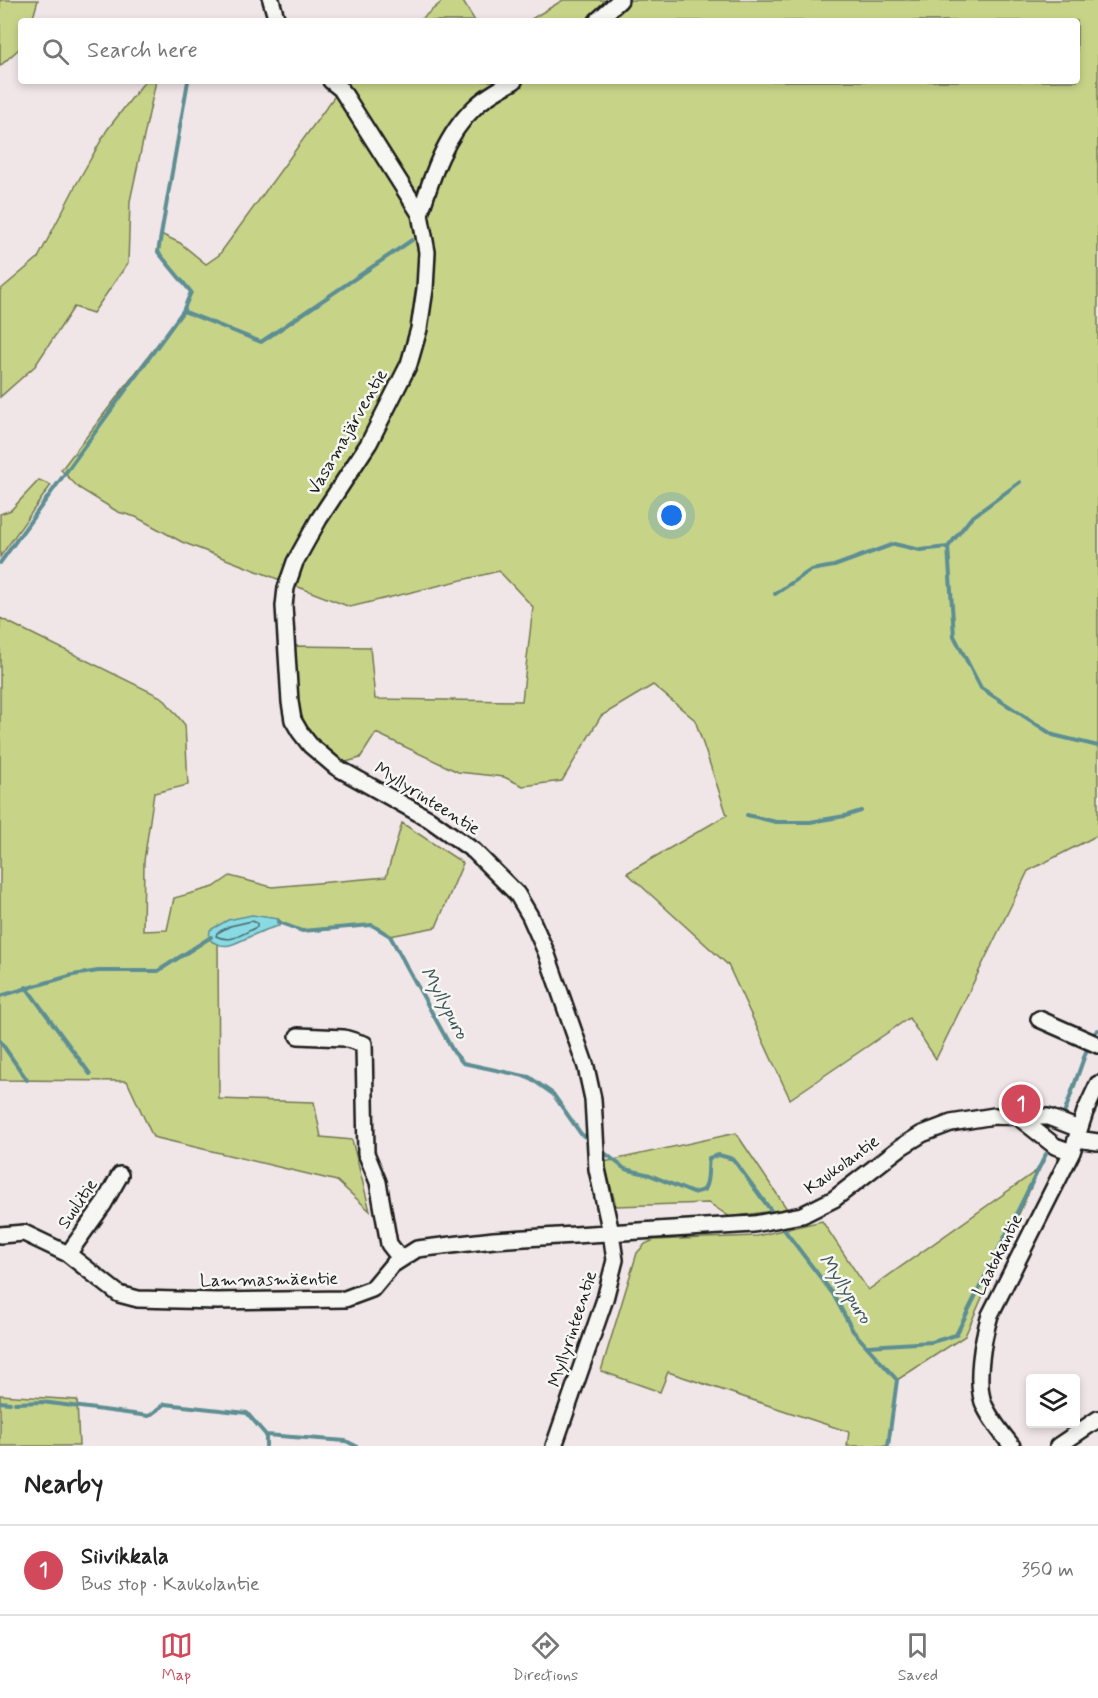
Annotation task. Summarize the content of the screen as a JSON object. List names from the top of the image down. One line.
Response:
{"streets":{"street":["Vasamajärventie","Myllyrinteentie","Kaukolantie","Suulitie","Laatokantie","Lammasmäentie"]},"crossings":[["Vasamajärventie","Myllyrinteentie"],["Myllyrinteentie","Kaukolantie"],["Myllyrinteentie","Lammasmäentie"],["Kaukolantie","Laatokantie"],["Kaukolantie","Lammasmäentie"],["Suulitie","Lammasmäentie"]],"water":["Myllypuro"],"page":{"search":"Search here","pins":"1","heading":"Nearby","list":[{"mark":"1","name":"Siivikkala","note":"Bus stop · Kaukolantie","value":"350 m"}],"nav":["Map","Directions","Saved"]}}
